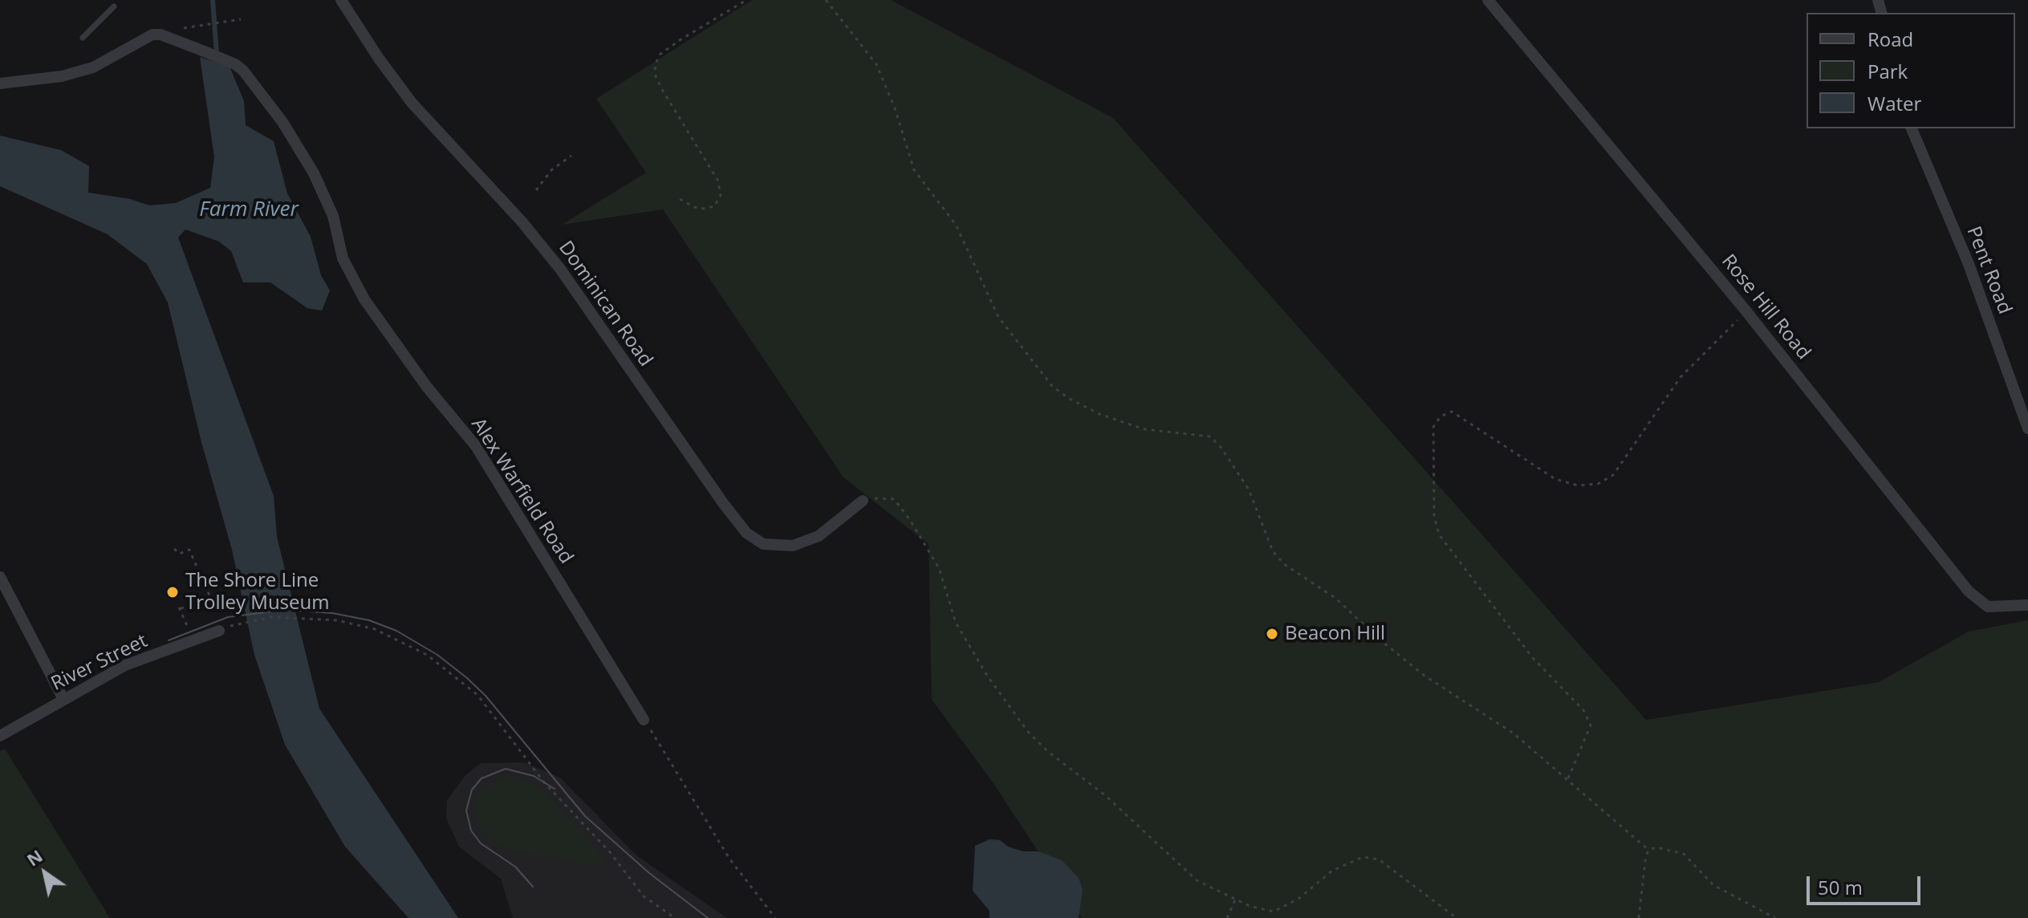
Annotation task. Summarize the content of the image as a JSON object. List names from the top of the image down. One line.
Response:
{"streets":{"street":["Pent Road","Dominican Road","Rose Hill Road","Alex Warfield Road","River Street"]},"water":["Farm River"],"places":["The Shore Line Trolley Museum","Beacon Hill"],"legend":["Road","Park","Water"],"scale_bar":"50 m","north":"top left"}
